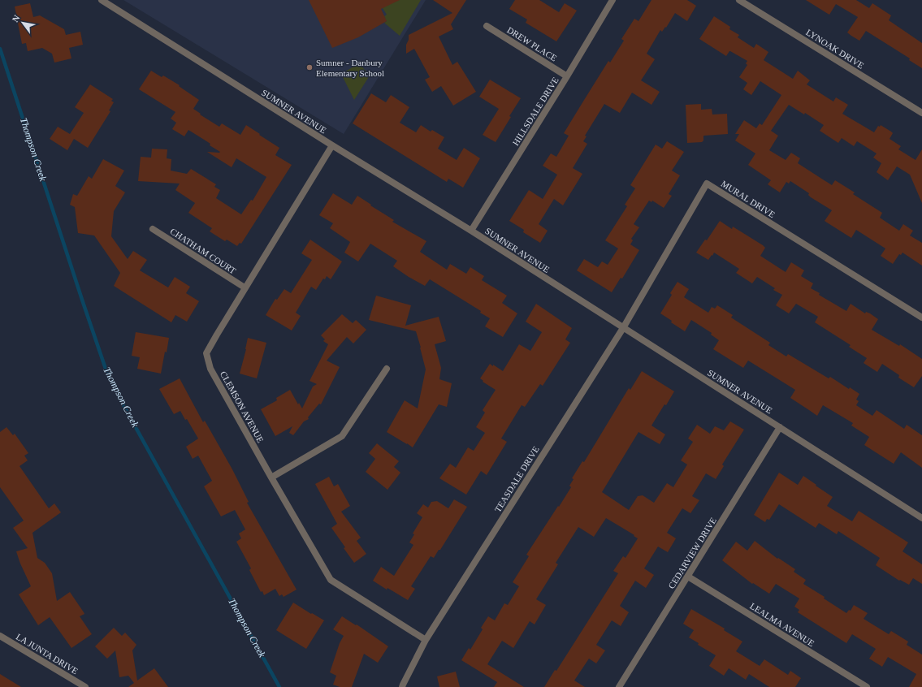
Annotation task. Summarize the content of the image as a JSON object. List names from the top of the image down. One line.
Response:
{"streets":{"street":["DREW PLACE","LYNOAK DRIVE","SUMNER AVENUE","HILLSDALE DRIVE","MURAL DRIVE","CHATHAM COURT","CLEMSON AVENUE","TEASDALE DRIVE","CEDARVIEW DRIVE","LEALMA AVENUE","LA JUNTA DRIVE"]},"crossings":[["DREW PLACE","HILLSDALE DRIVE"],["SUMNER AVENUE","HILLSDALE DRIVE"],["SUMNER AVENUE","MURAL DRIVE"],["SUMNER AVENUE","CLEMSON AVENUE"],["SUMNER AVENUE","TEASDALE DRIVE"],["SUMNER AVENUE","CEDARVIEW DRIVE"],["MURAL DRIVE","TEASDALE DRIVE"],["CHATHAM COURT","CLEMSON AVENUE"],["CLEMSON AVENUE","TEASDALE DRIVE"],["CEDARVIEW DRIVE","LEALMA AVENUE"]],"water":["Thompson Creek"],"places":["Sumner - Danbury Elementary School"],"north":"top left"}
